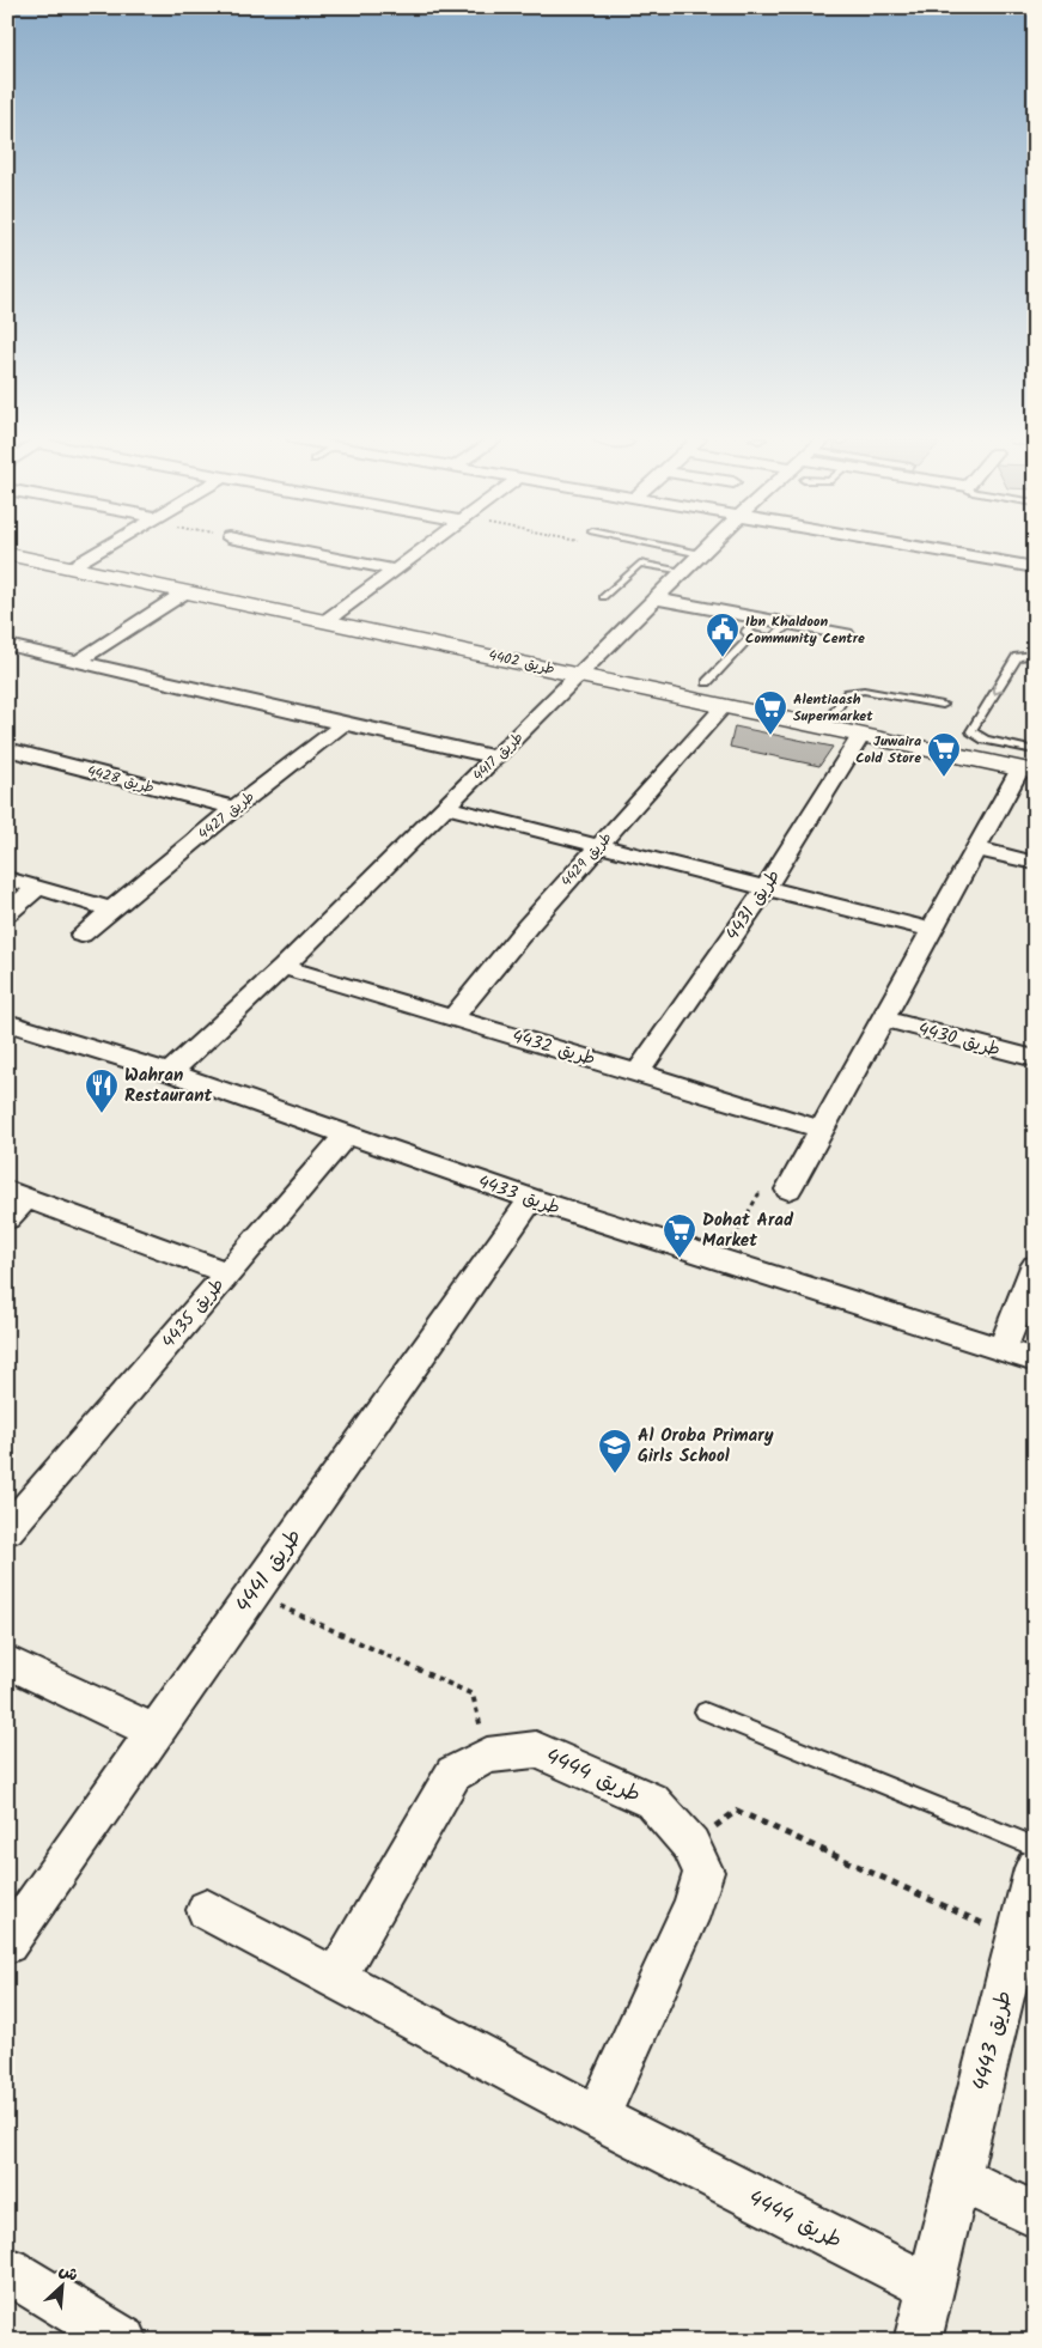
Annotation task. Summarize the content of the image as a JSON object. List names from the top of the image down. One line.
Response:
{"streets":{"street":["طريق 4402","طريق 4417","طريق 4428","طريق 4427","طريق 4429","طريق 4431","طريق 4430","طريق 4432","طريق 4433","طريق 4435","طريق 4441","طريق 4444","طريق 4443"]},"crossings":[["طريق 4402","طريق 4417"],["طريق 4402","طريق 4429"],["طريق 4402","طريق 4431"],["طريق 4417","طريق 4432"],["طريق 4417","طريق 4433"],["طريق 4428","طريق 4427"],["طريق 4429","طريق 4432"],["طريق 4431","طريق 4432"],["طريق 4433","طريق 4441"],["طريق 4444","طريق 4443"]],"places":{"public building":["Ibn Khaldoon Community Centre"],"supermarket":["Alentiaash Supermarket","Juwaira Cold Store","Dohat Arad Market"],"restaurant":["Wahran Restaurant"],"school or university":["Al Oroba Primary Girls School"]},"north":"top right"}
